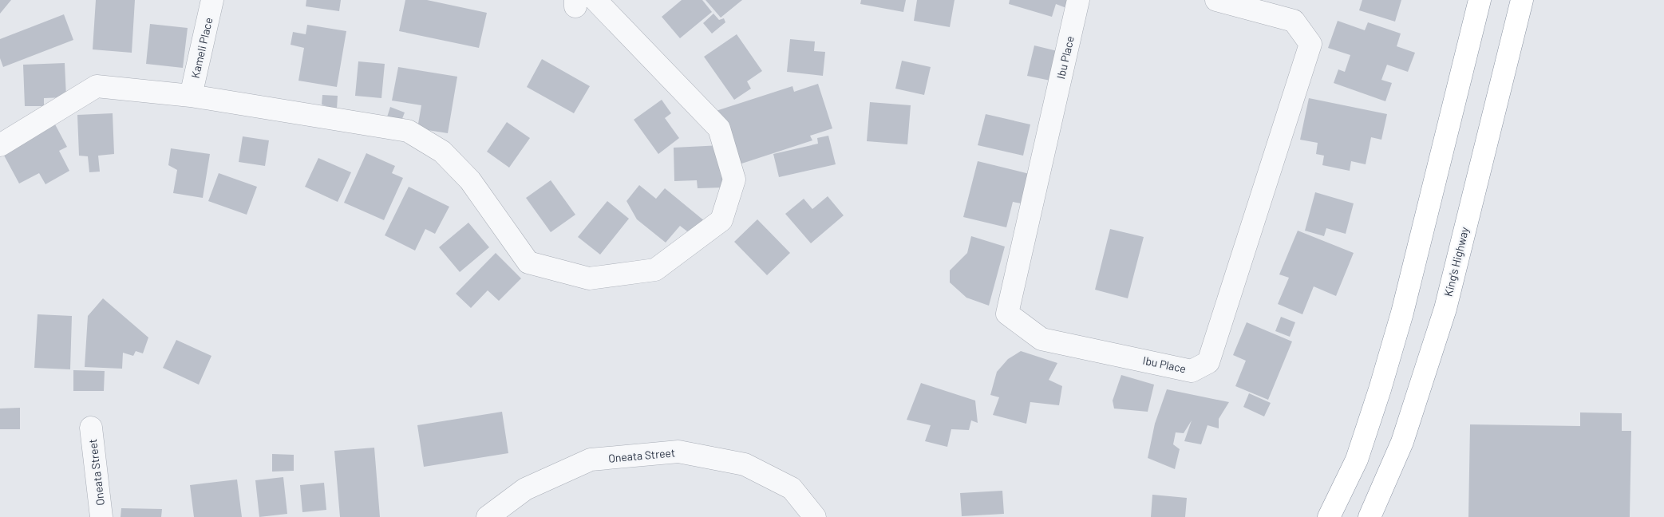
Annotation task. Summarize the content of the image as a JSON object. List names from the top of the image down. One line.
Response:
{"streets":{"highway":["King's Highway"],"street":["Kameli Place","Ibu Place","Oneata Street"]}}
